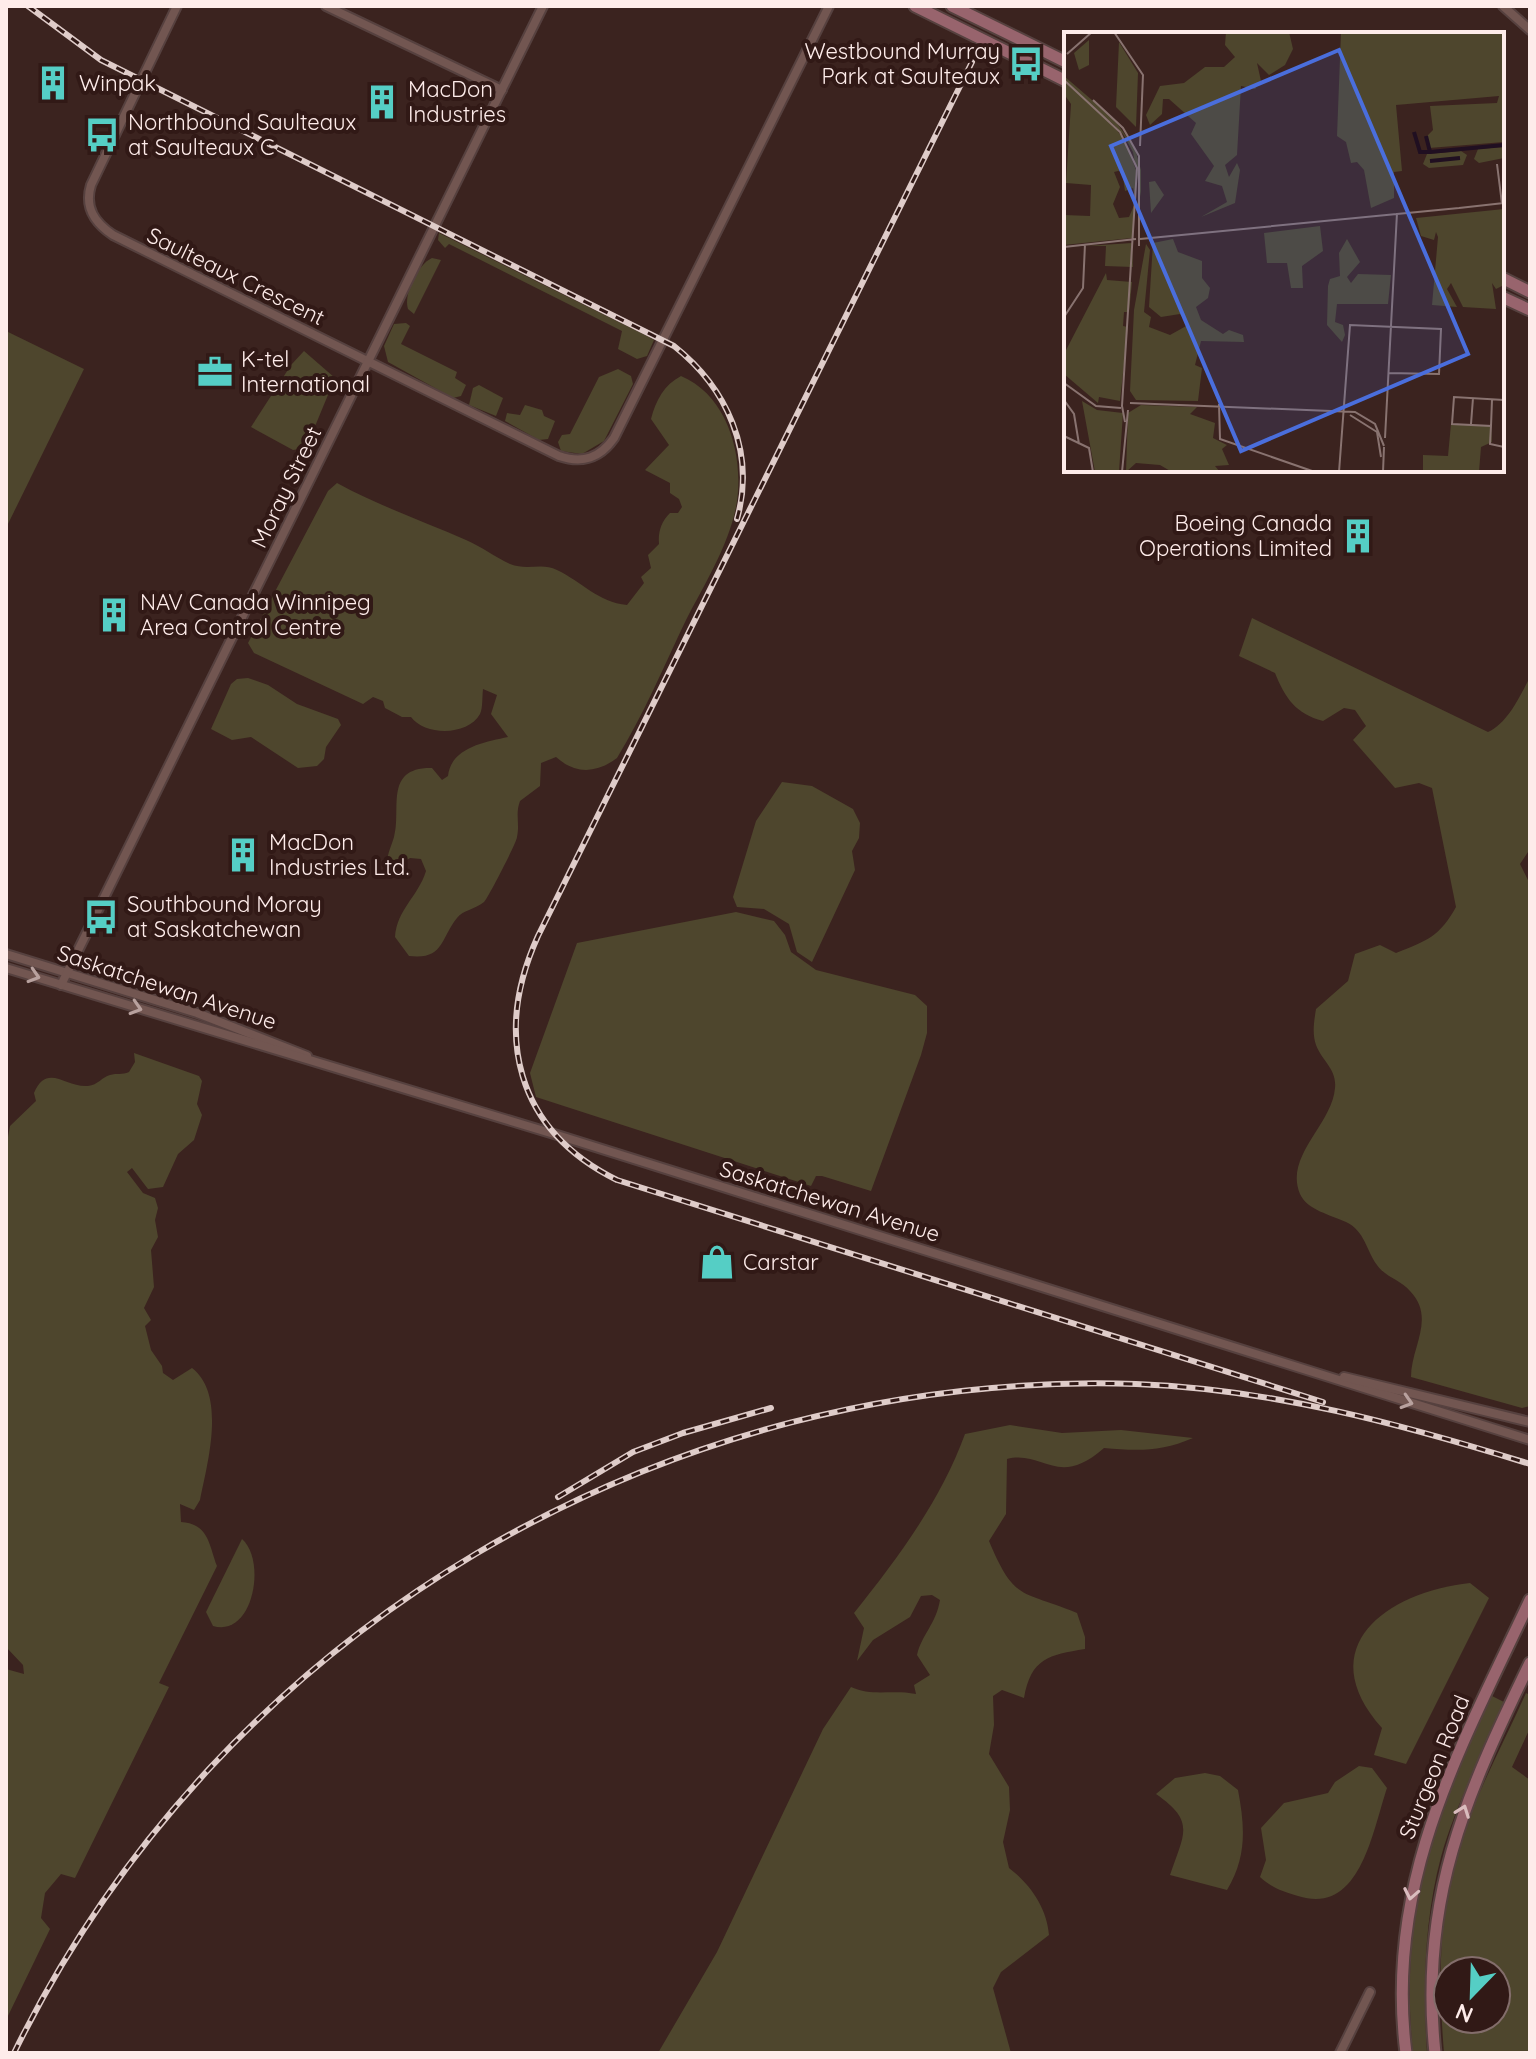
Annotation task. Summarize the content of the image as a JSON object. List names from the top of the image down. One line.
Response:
{"streets":{"main road":["Sturgeon Road"],"street":["Saulteaux Crescent","Moray Street","Saskatchewan Avenue"]},"crossings":[["Saulteaux Crescent","Moray Street"],["Moray Street","Saskatchewan Avenue"]],"places":{"bus stop":["Westbound Murray Park at Saulteaux","Northbound Saulteaux at Saulteaux C","Southbound Moray at Saskatchewan"],"building":["Winpak","MacDon Industries","Boeing Canada Operations Limited","NAV Canada Winnipeg Area Control Centre","MacDon Industries Ltd."],"office":["K-tel International"],"shop":["Carstar"]},"north":"bottom left"}
